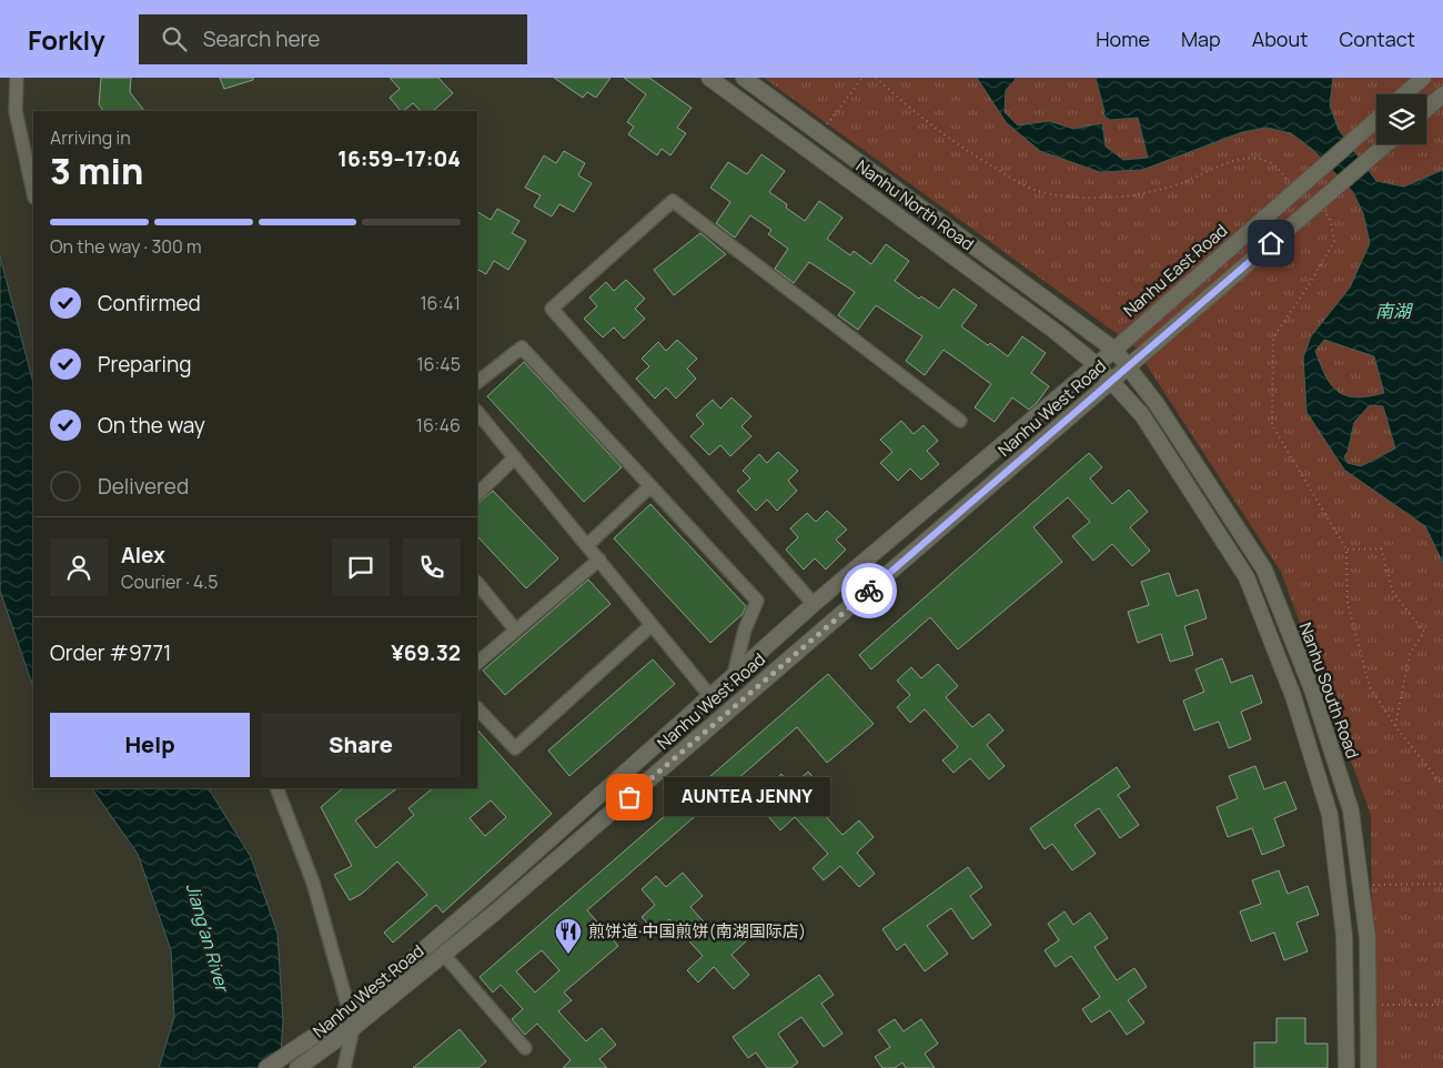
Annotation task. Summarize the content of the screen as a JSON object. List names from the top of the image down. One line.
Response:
{"streets":{"main road":["Nanhu North Road","Nanhu East Road","Nanhu West Road","Nanhu South Road"]},"crossings":[["Nanhu North Road","Nanhu East Road"],["Nanhu North Road","Nanhu West Road"],["Nanhu North Road","Nanhu South Road"],["Nanhu East Road","Nanhu West Road"],["Nanhu West Road","Nanhu South Road"]],"water":["南湖","Jiang'an River"],"places":{"other":["AUNTEA JENNY"],"restaurant":["煎饼道·中国煎饼(南湖国际店)"]},"page":{"header":"Forkly","search":"Search here","nav":["Home","Map","About","Contact"],"heading":["3 min","Arriving in","16:59–17:04"],"panel":["Alex","Courier · 4.5","Order #9771","¥69.32"],"bar":"On the way · 300 m","list":[["Confirmed","16:41"],["Preparing","16:45"],["On the way","16:46"],"Delivered"],"buttons":["Help","Share"],"bubble":"AUNTEA JENNY"}}
